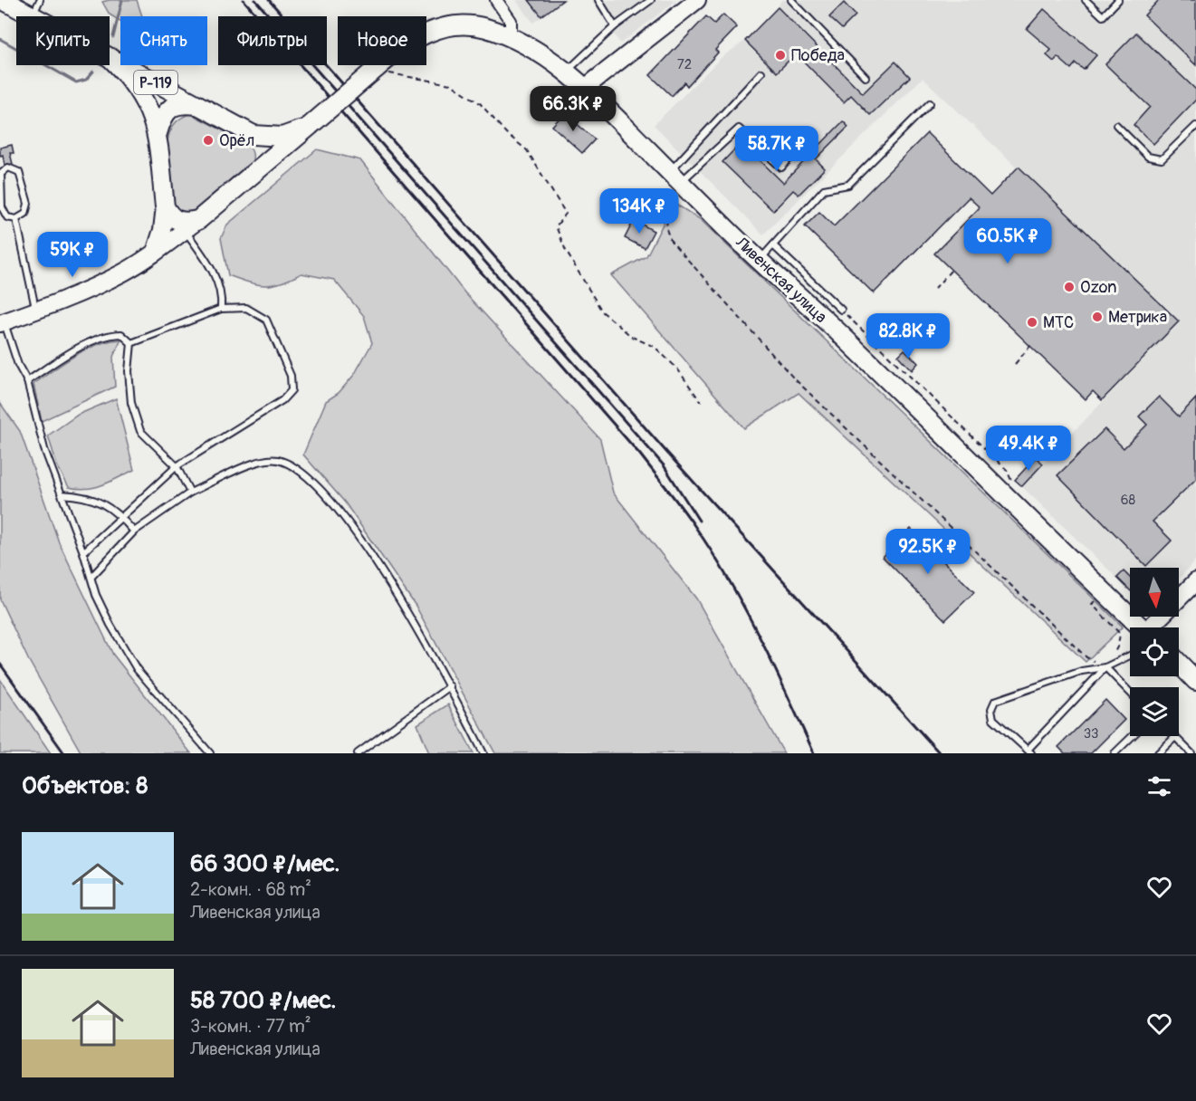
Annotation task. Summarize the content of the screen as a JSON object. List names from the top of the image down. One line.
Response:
{"streets":{"main road":["Р-119","Ливенская улица"]},"crossings":[["Р-119","Ливенская улица"]],"places":["Победа","Орёл","Ozon","Метрика","МТС"],"house_numbers":["72","68","33"],"north":"bottom","page":{"chip":["Купить","Снять","Фильтры","Новое"],"price":["66.3K ₽","58.7K ₽","134K ₽","60.5K ₽","59K ₽","82.8K ₽","49.4K ₽","92.5K ₽"],"heading":"Объектов: 8","list":[{"name":"66 300 ₽/мес.","note":"2-комн. · 68 m² · Ливенская улица"},{"name":"58 700 ₽/мес.","note":"3-комн. · 77 m² · Ливенская улица"}]}}
